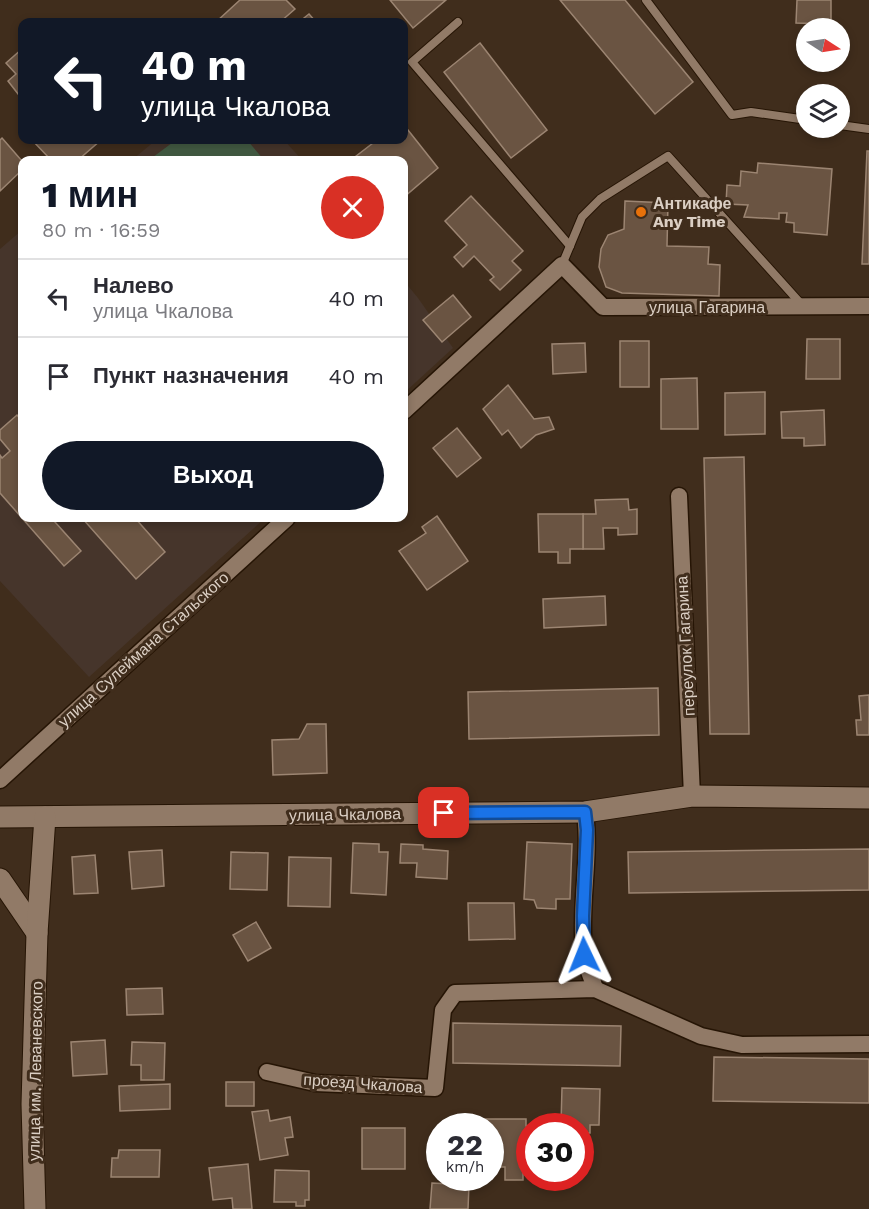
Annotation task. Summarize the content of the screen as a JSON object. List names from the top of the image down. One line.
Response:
{"streets":{"street":["улица Гагарина","переулок Гагарина","улица Сулеймана Стальского","улица Чкалова","улица им. Леваневского","проезд Чкалова"]},"crossings":[["переулок Гагарина","улица Чкалова"],["улица Чкалова","улица им. Леваневского"]],"places":["Антикафе Any Time"],"north":"right","page":{"turn":["40 m","улица Чкалова"],"heading":["1 мин","80 m · 16:59"],"list":[{"name":"Налево","note":"улица Чкалова","value":"40 m"},{"name":"Пункт назначения","value":"40 m"}],"buttons":"Выход","speed":"22 km/h","limit":"30"}}
